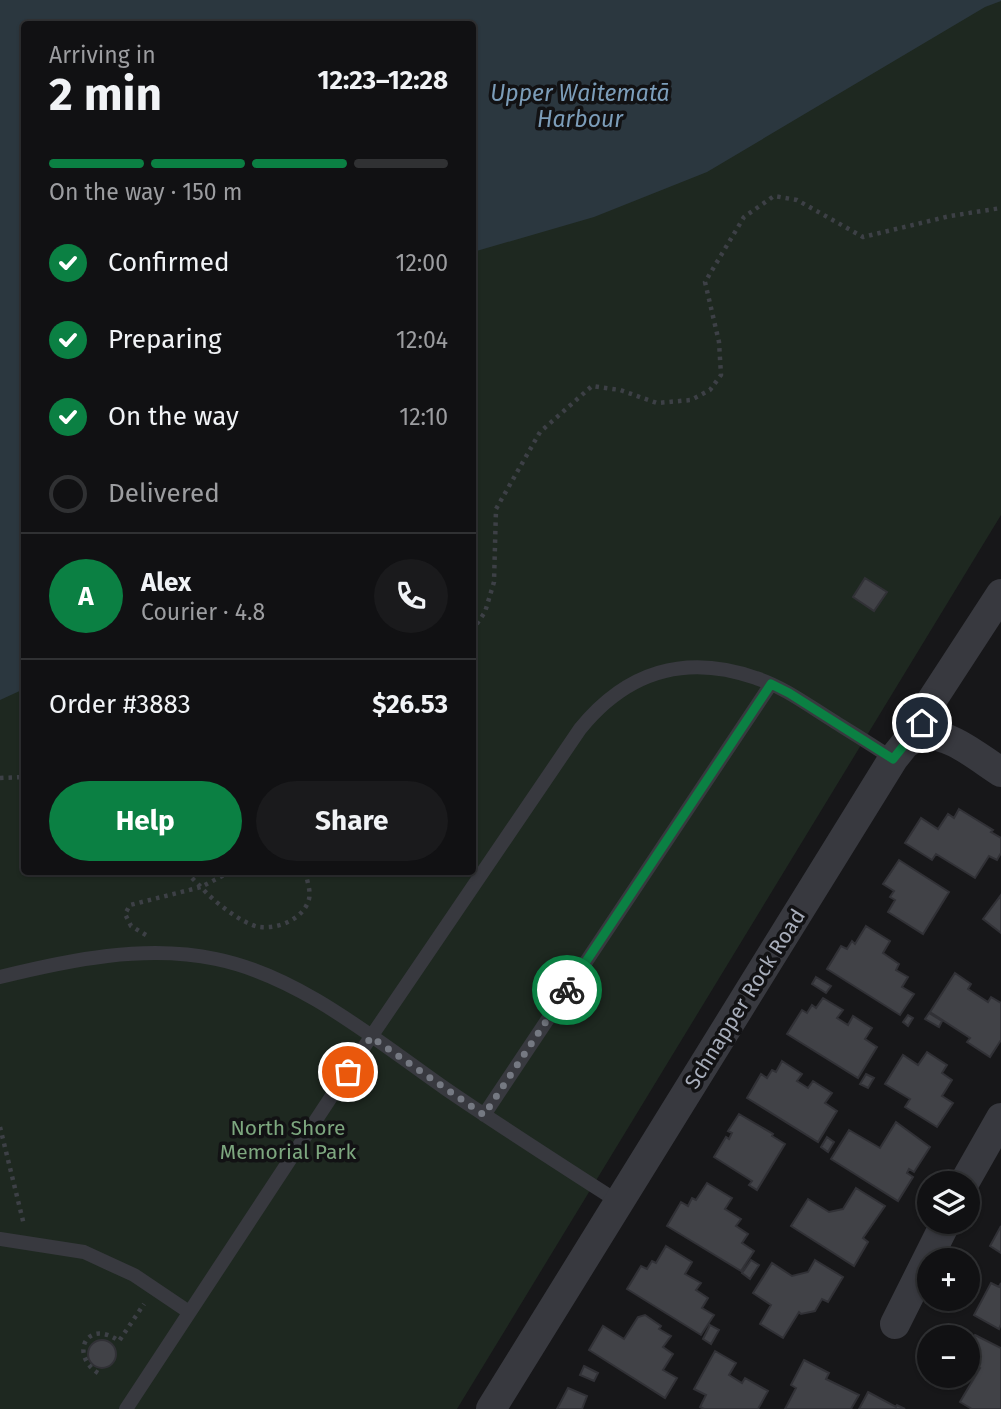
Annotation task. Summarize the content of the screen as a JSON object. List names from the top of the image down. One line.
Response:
{"streets":{"street":["Schnapper Rock Road"]},"water":["Upper Waitematā Harbour"],"parks":["North Shore Memorial Park"],"page":{"heading":["2 min","Arriving in","12:23–12:28"],"panel":["Alex","Courier · 4.8","Order #3883","$26.53"],"bar":"On the way · 150 m","list":[["Confirmed","12:00"],["Preparing","12:04"],["On the way","12:10"],"Delivered"],"round":"A","buttons":["Help","Share"],"map_buttons":["+","−"]}}
